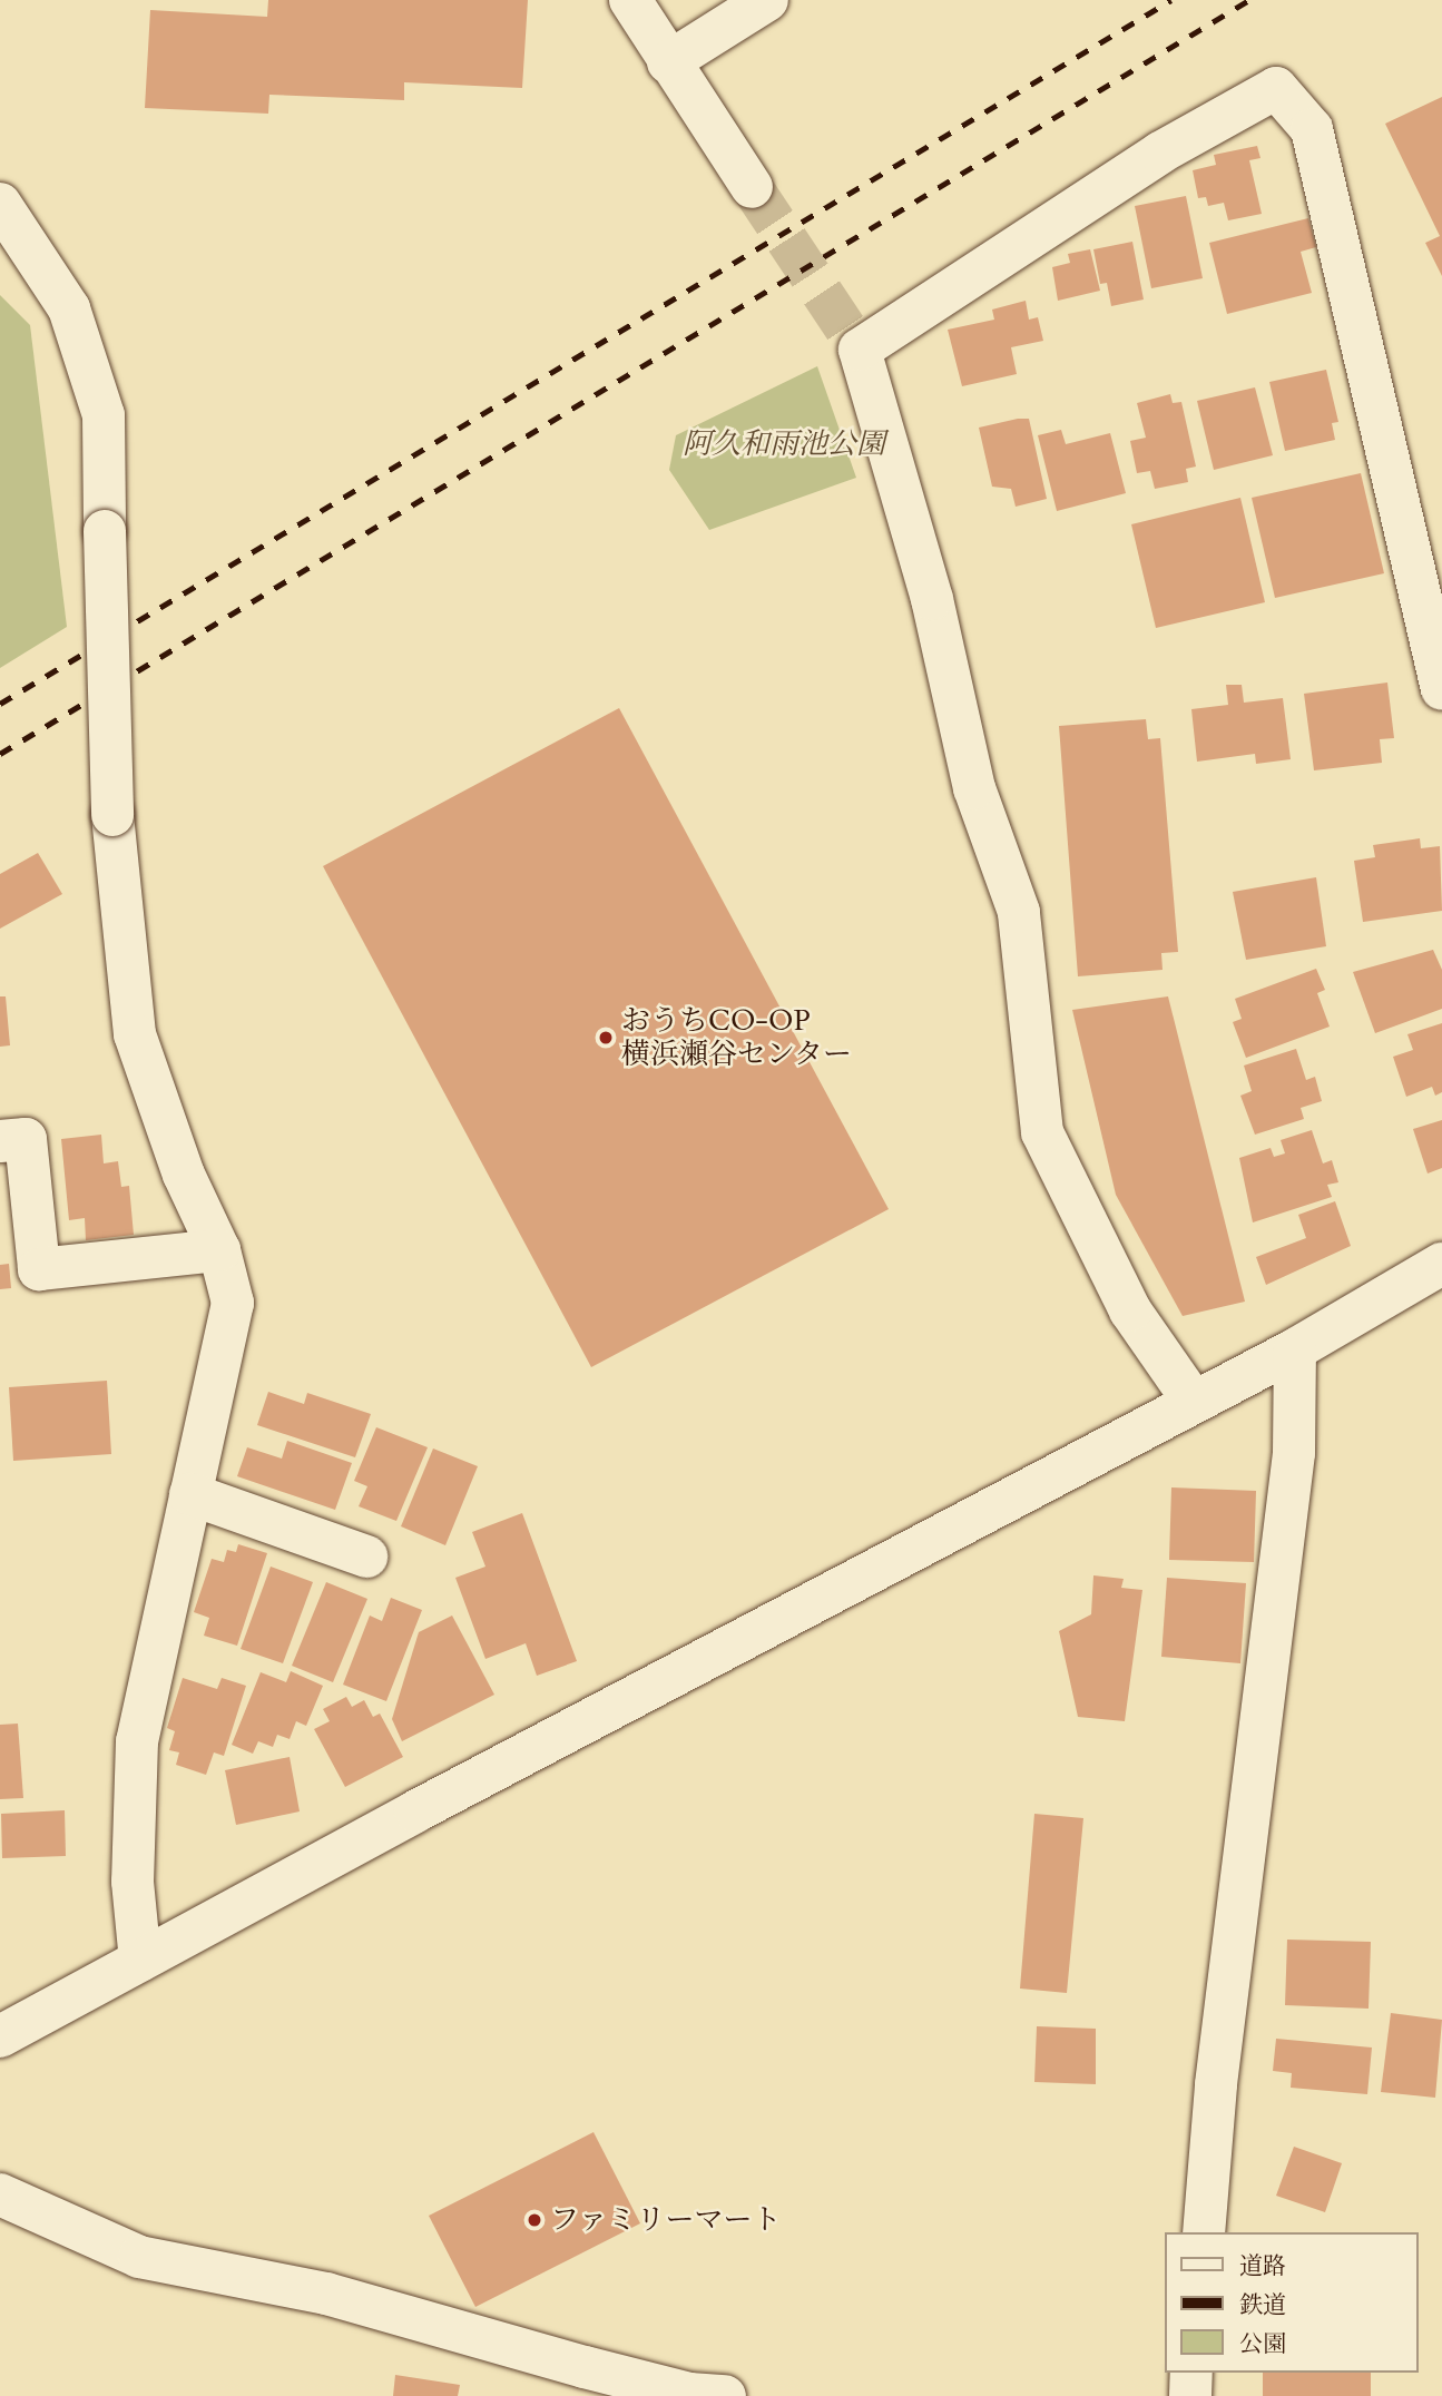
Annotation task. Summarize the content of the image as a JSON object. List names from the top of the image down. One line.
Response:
{"parks":["阿久和雨池公園"],"places":["おうちCO-OP 横浜瀬谷センター","ファミリーマート"],"legend":["道路","鉄道","公園"]}
